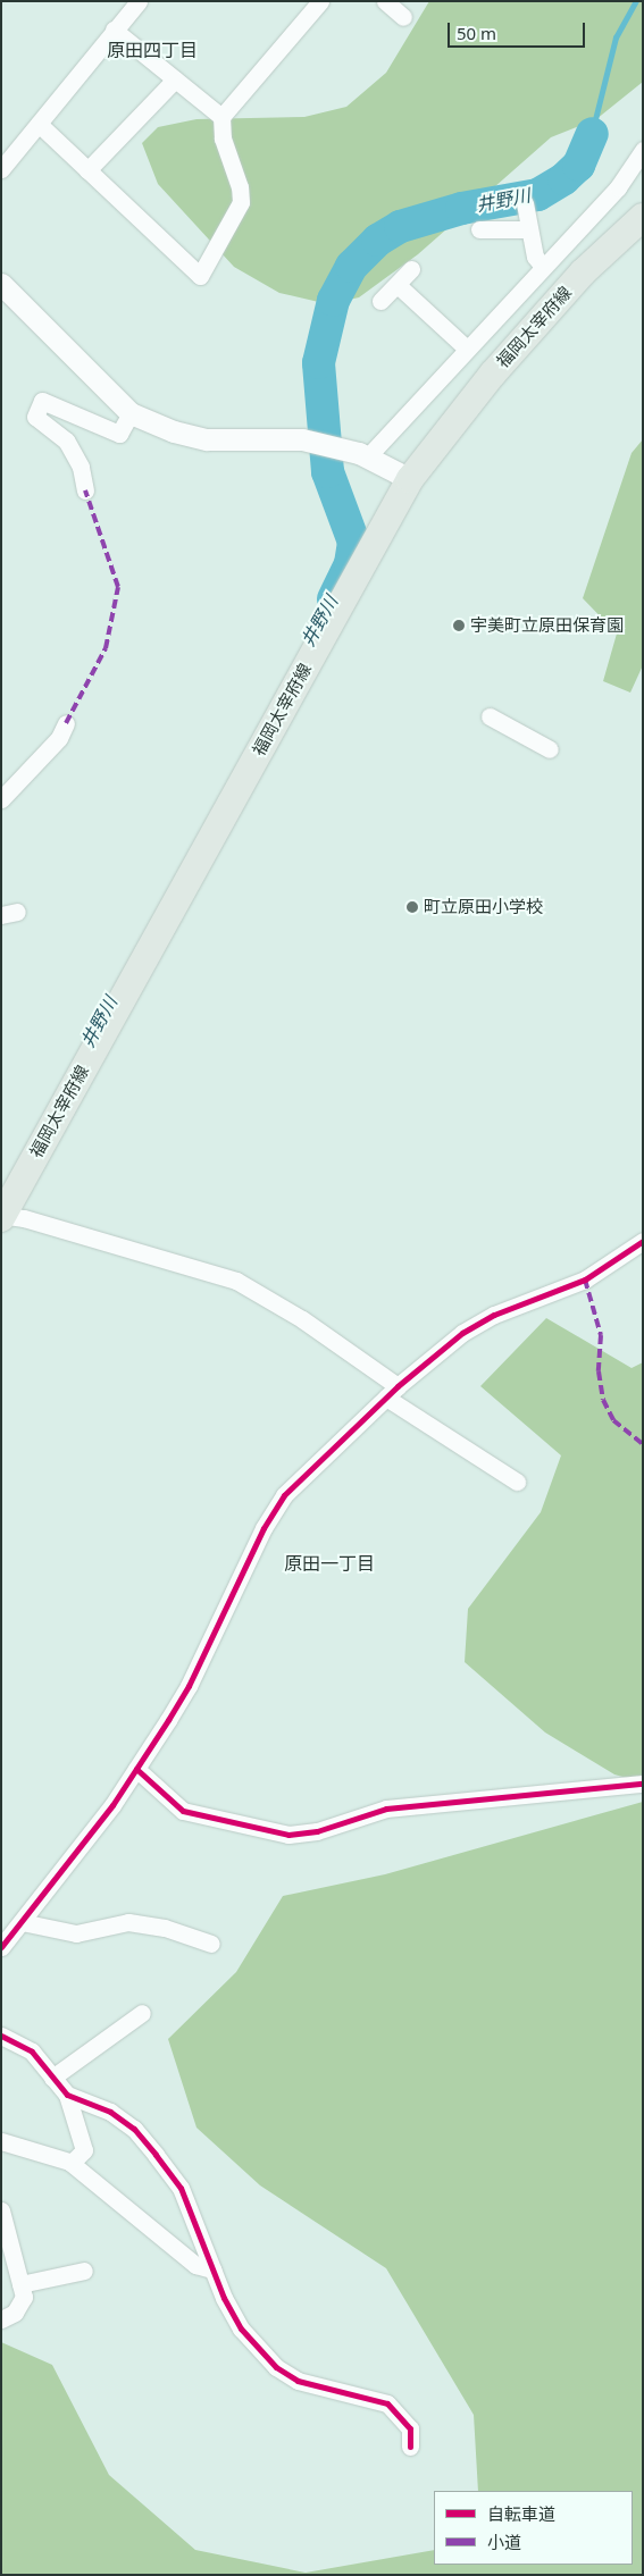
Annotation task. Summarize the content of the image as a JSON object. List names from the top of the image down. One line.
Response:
{"streets":{"main road":["福岡太宰府線"]},"districts":["原田四丁目","原田一丁目"],"water":["井野川"],"places":["宇美町立原田保育園","町立原田小学校"],"legend":["自転車道","小道"],"scale_bar":"50 m"}
